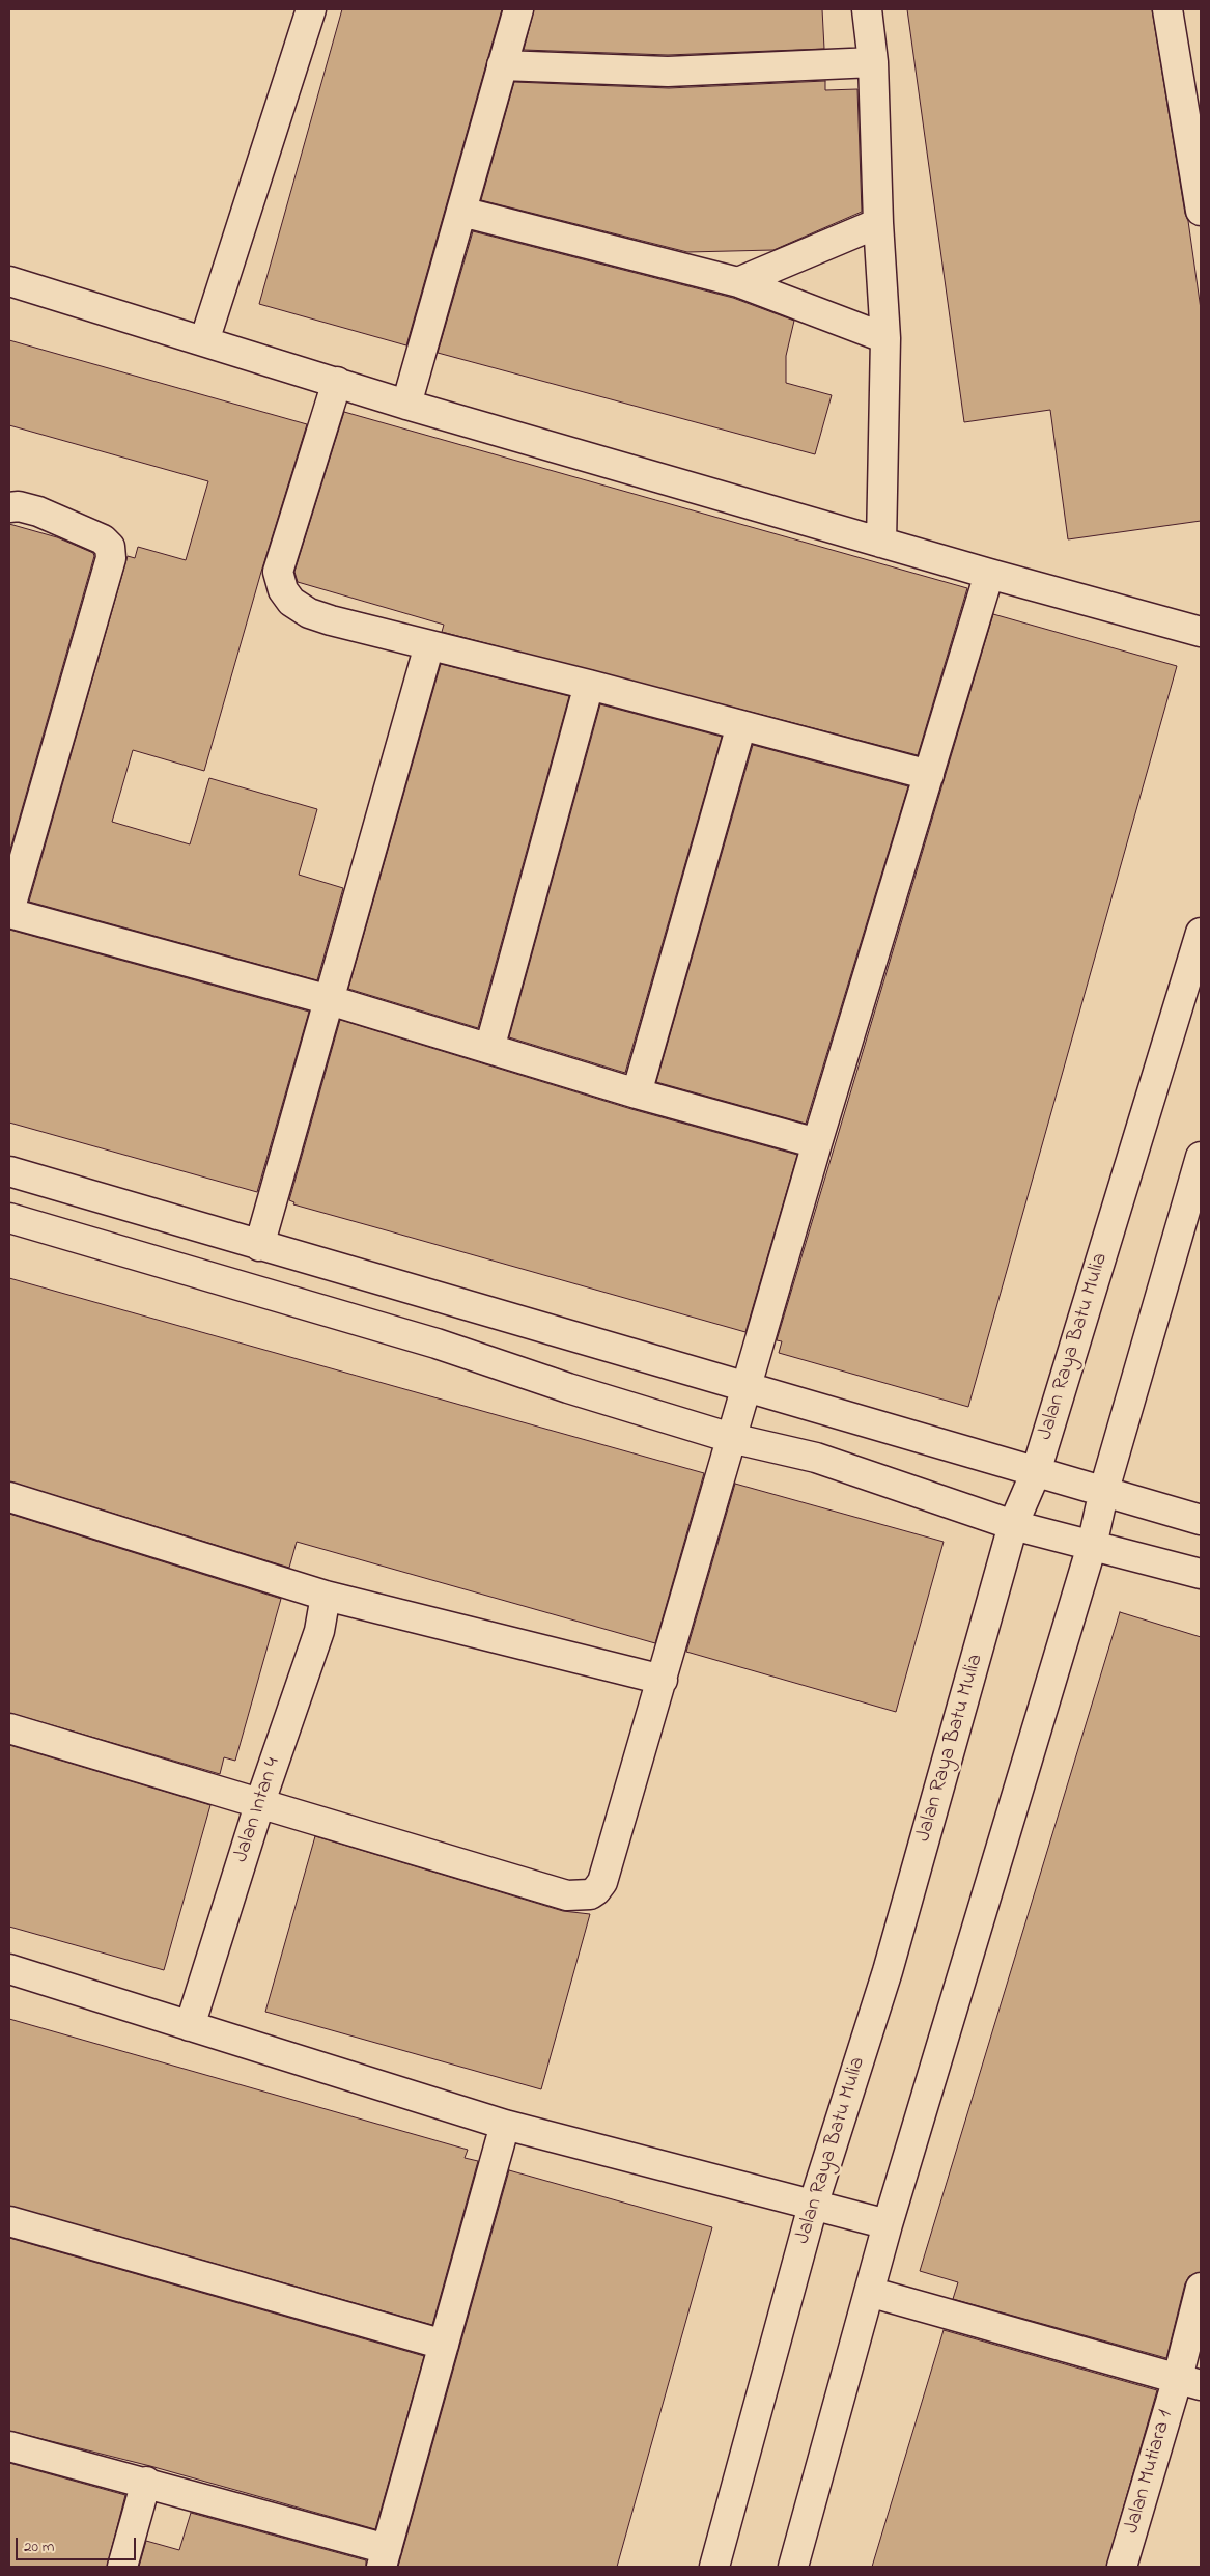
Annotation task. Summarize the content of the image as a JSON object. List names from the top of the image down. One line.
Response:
{"streets":{"street":["Jalan Raya Batu Mulia","Jalan Intan 4","Jalan Mutiara 1"]},"scale_bar":"20 m"}
